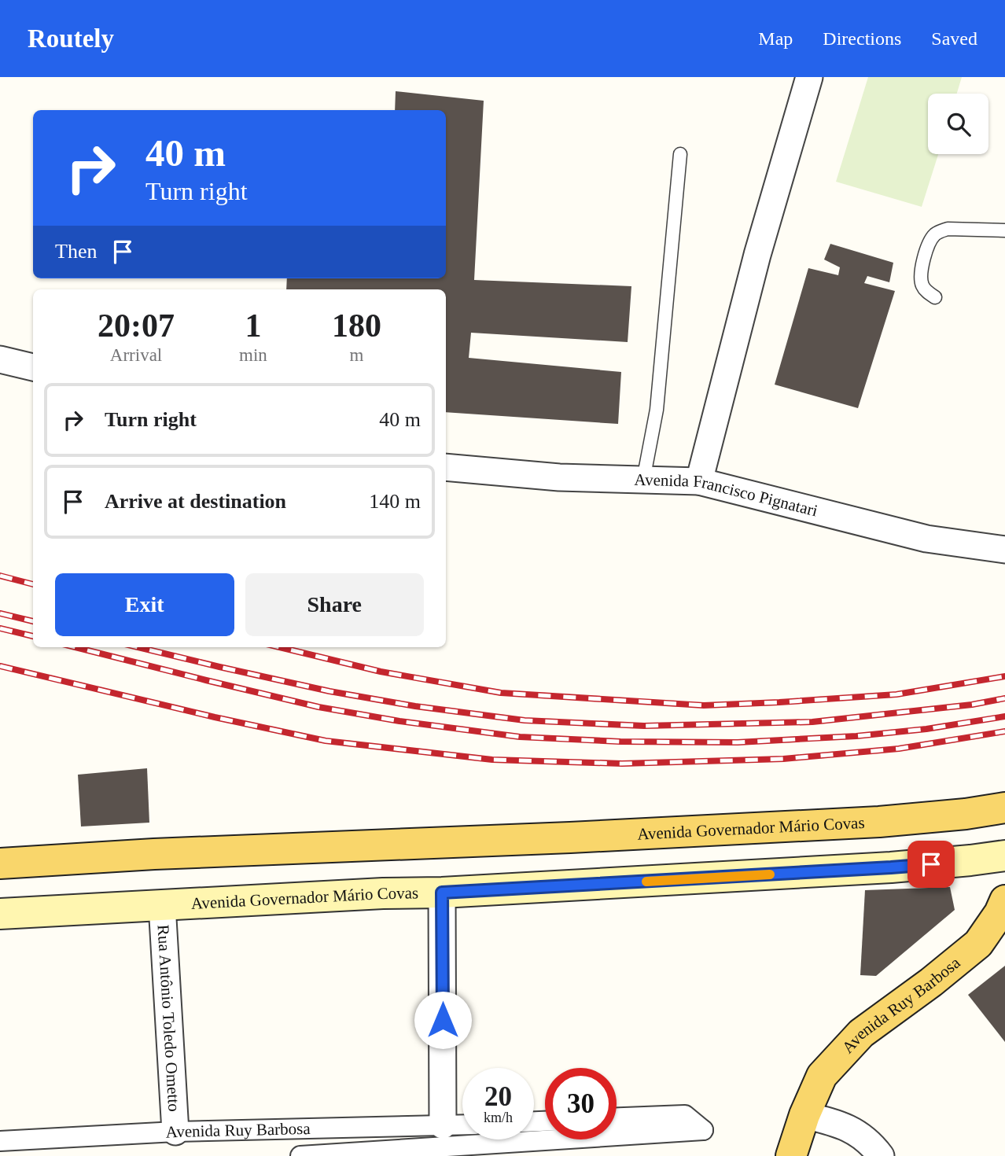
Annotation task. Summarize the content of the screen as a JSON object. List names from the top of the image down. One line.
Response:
{"streets":{"main road":["Avenida Governador Mário Covas","Avenida Ruy Barbosa"],"street":["Avenida Francisco Pignatari","Rua Antônio Toledo Ometto"]},"crossings":[["Avenida Governador Mário Covas","Rua Antônio Toledo Ometto"],["Avenida Ruy Barbosa","Rua Antônio Toledo Ometto"]],"page":{"header":"Routely","nav":["Map","Directions","Saved"],"turn":["40 m","Turn right"],"then":"Then","eta":["20:07","Arrival","1","min","180","m"],"list":[{"name":"Turn right","value":"40 m"},{"name":"Arrive at destination","value":"140 m"}],"buttons":["Exit","Share"],"speed":"20 km/h","limit":"30"}}
